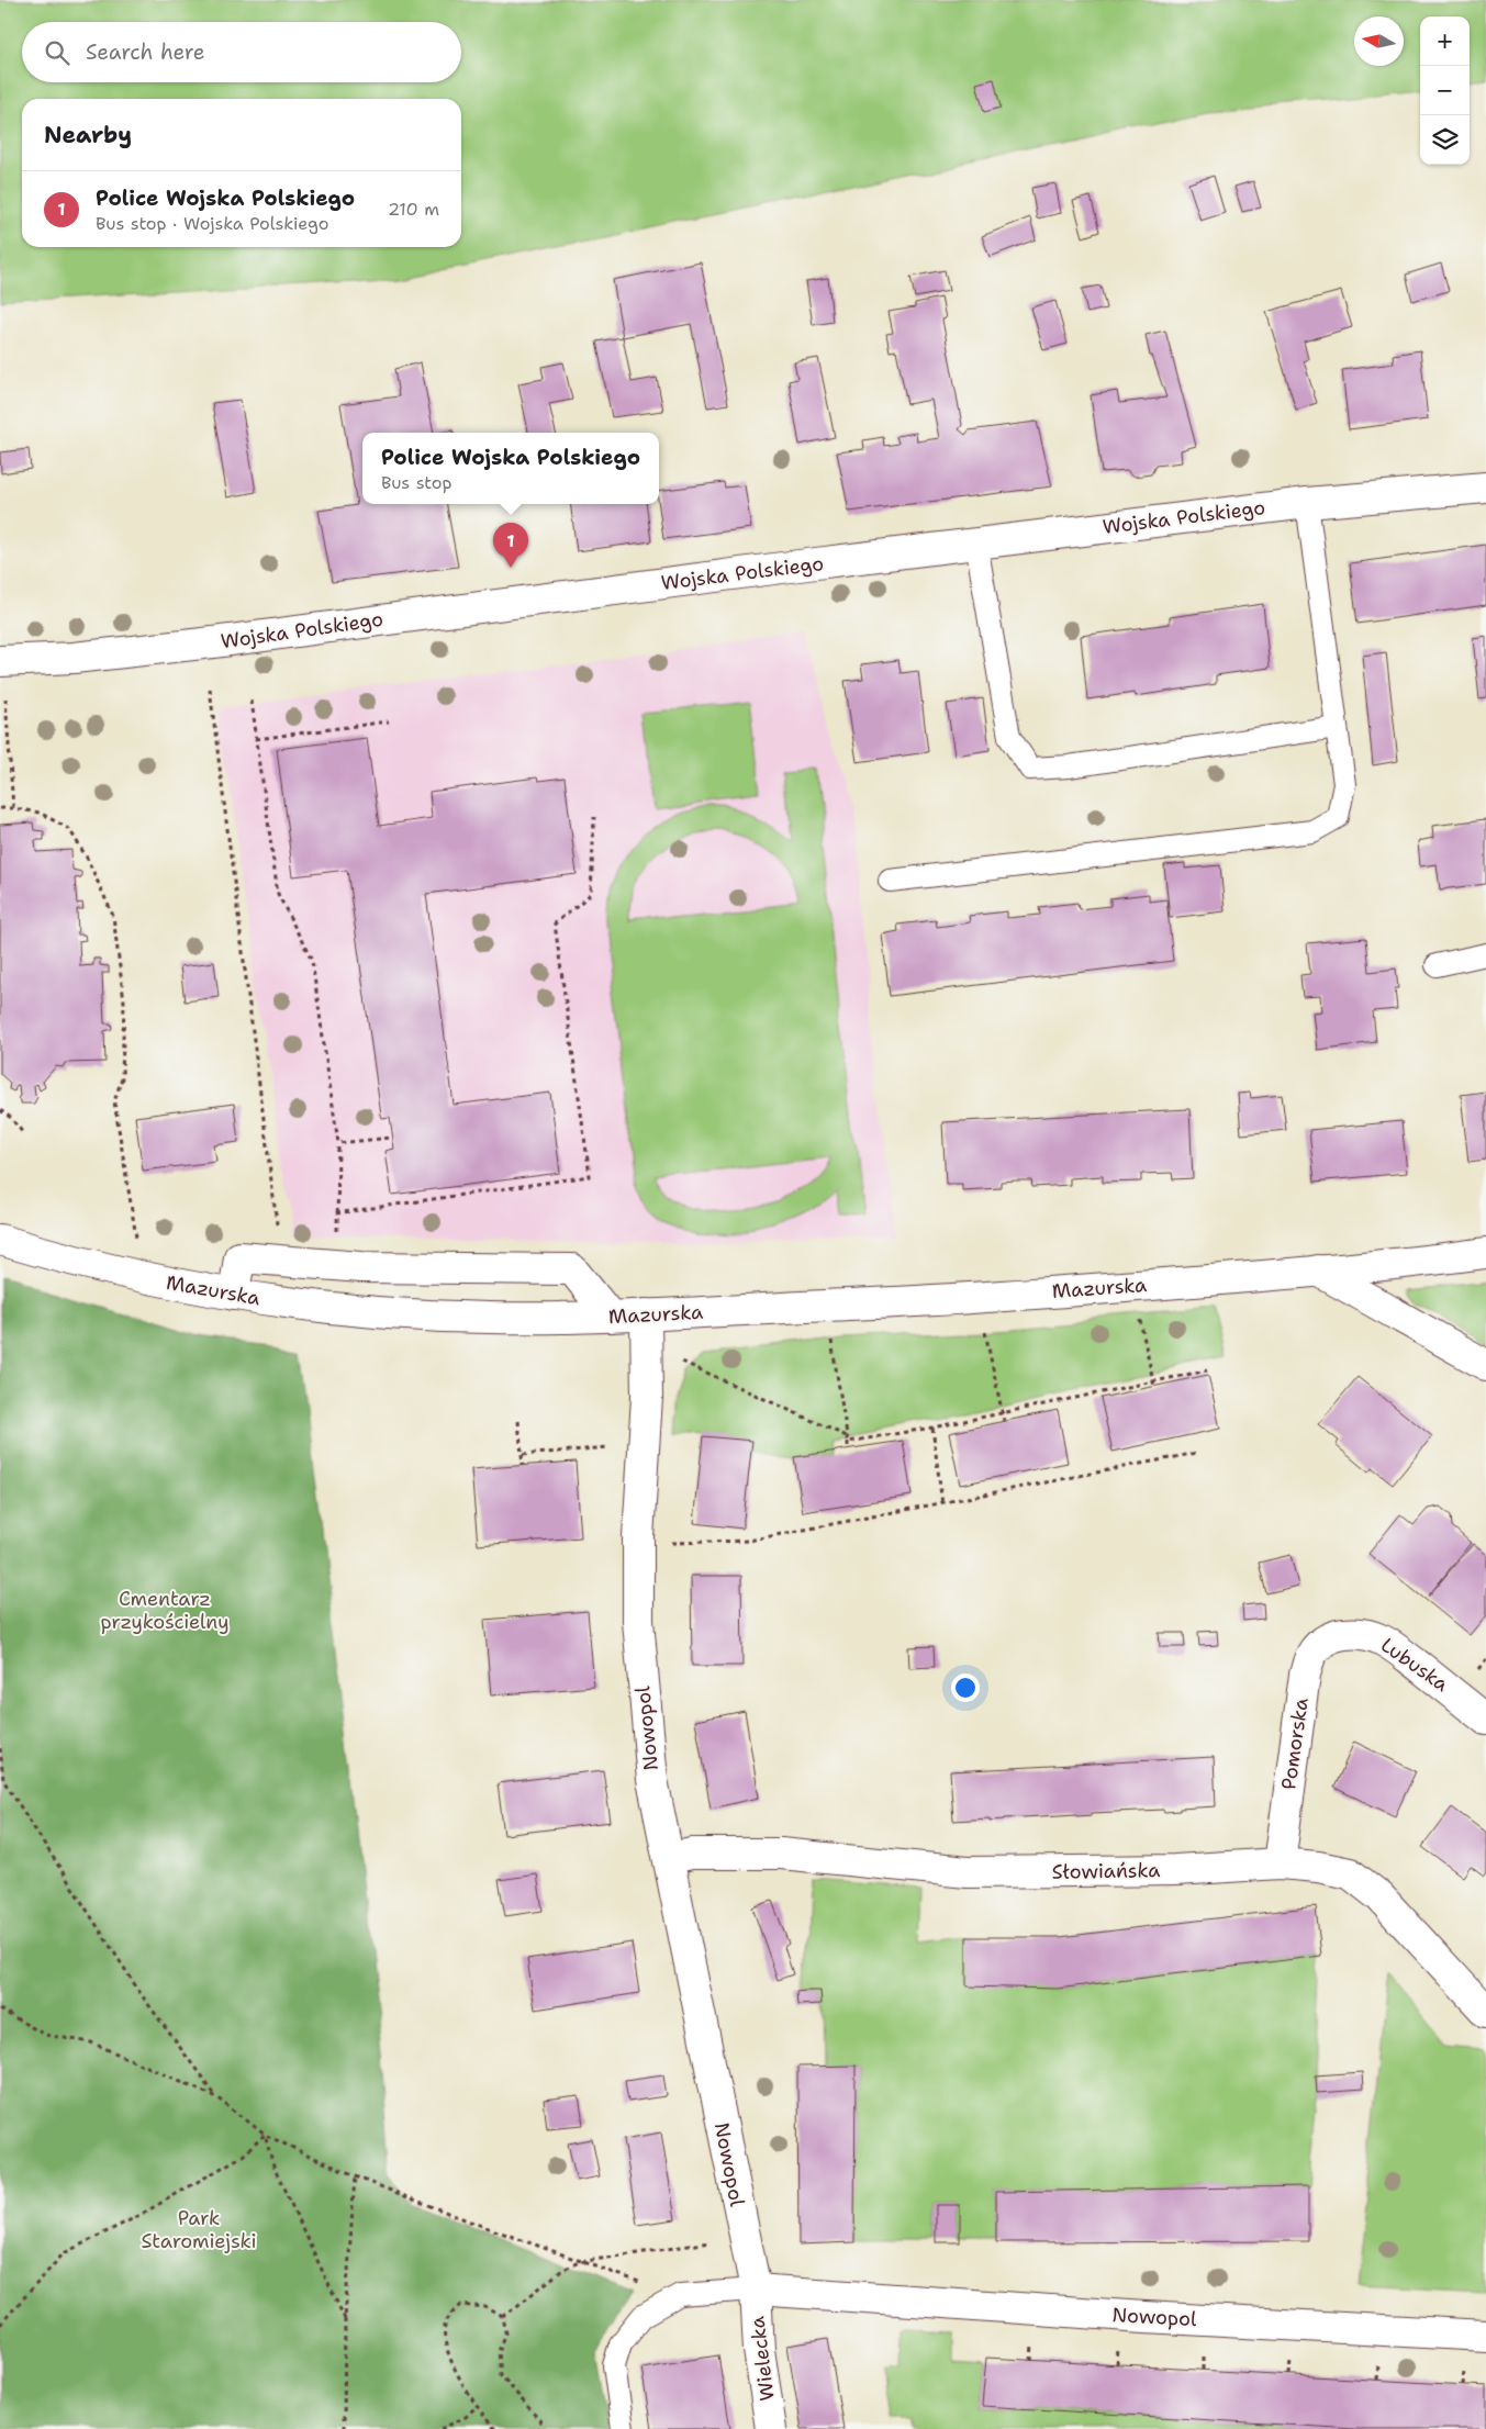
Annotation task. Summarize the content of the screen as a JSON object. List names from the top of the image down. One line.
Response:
{"streets":{"street":["Wojska Polskiego","Mazurska","Lubuska","Nowopol","Pomorska","Słowiańska","Wielecka"]},"crossings":[["Mazurska","Nowopol"],["Lubuska","Pomorska"],["Nowopol","Słowiańska"],["Nowopol","Wielecka"],["Pomorska","Słowiańska"]],"parks":["Cmentarz przykościelny","Park Staromiejski"],"north":"left","page":{"map_buttons":["+","−"],"search":"Search here","heading":"Nearby","list":[{"mark":"1","name":"Police Wojska Polskiego","note":"Bus stop · Wojska Polskiego","value":"210 m"}],"popup":["Police Wojska Polskiego","Bus stop"],"pins":"1"}}
